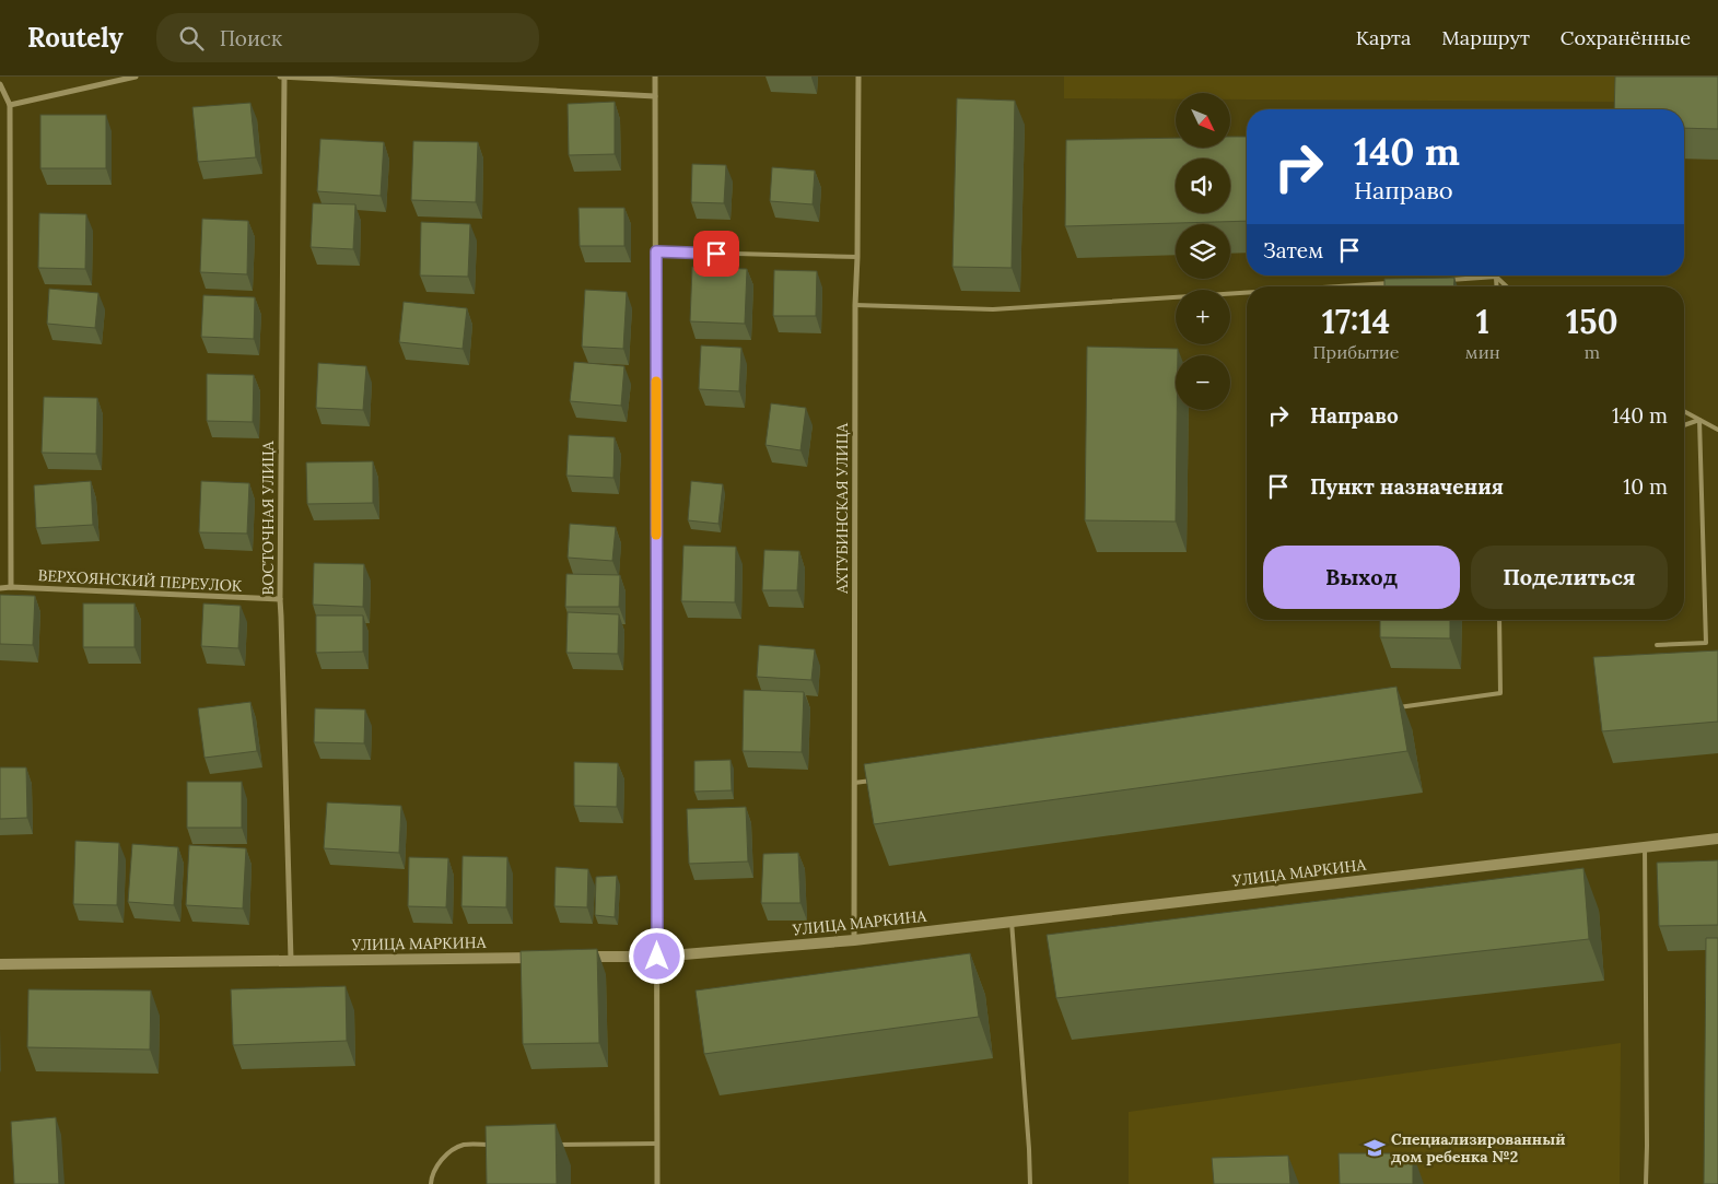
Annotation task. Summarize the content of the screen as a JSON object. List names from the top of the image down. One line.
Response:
{"streets":{"street":["АХТУБИНСКАЯ УЛИЦА","ВОСТОЧНАЯ УЛИЦА","ВЕРХОЯНСКИЙ ПЕРЕУЛОК","УЛИЦА МАРКИНА"]},"crossings":[["АХТУБИНСКАЯ УЛИЦА","УЛИЦА МАРКИНА"],["ВОСТОЧНАЯ УЛИЦА","ВЕРХОЯНСКИЙ ПЕРЕУЛОК"],["ВОСТОЧНАЯ УЛИЦА","УЛИЦА МАРКИНА"]],"places":{"school or university":["Специализированный дом ребенка №2"]},"north":"bottom right","page":{"header":"Routely","search":"Поиск","nav":["Карта","Маршрут","Сохранённые"],"map_buttons":["+","−"],"turn":["140 m","Направо"],"then":"Затем","eta":["17:14","Прибытие","1","мин","150","m"],"list":[{"name":"Направо","value":"140 m"},{"name":"Пункт назначения","value":"10 m"}],"buttons":["Выход","Поделиться"]}}
